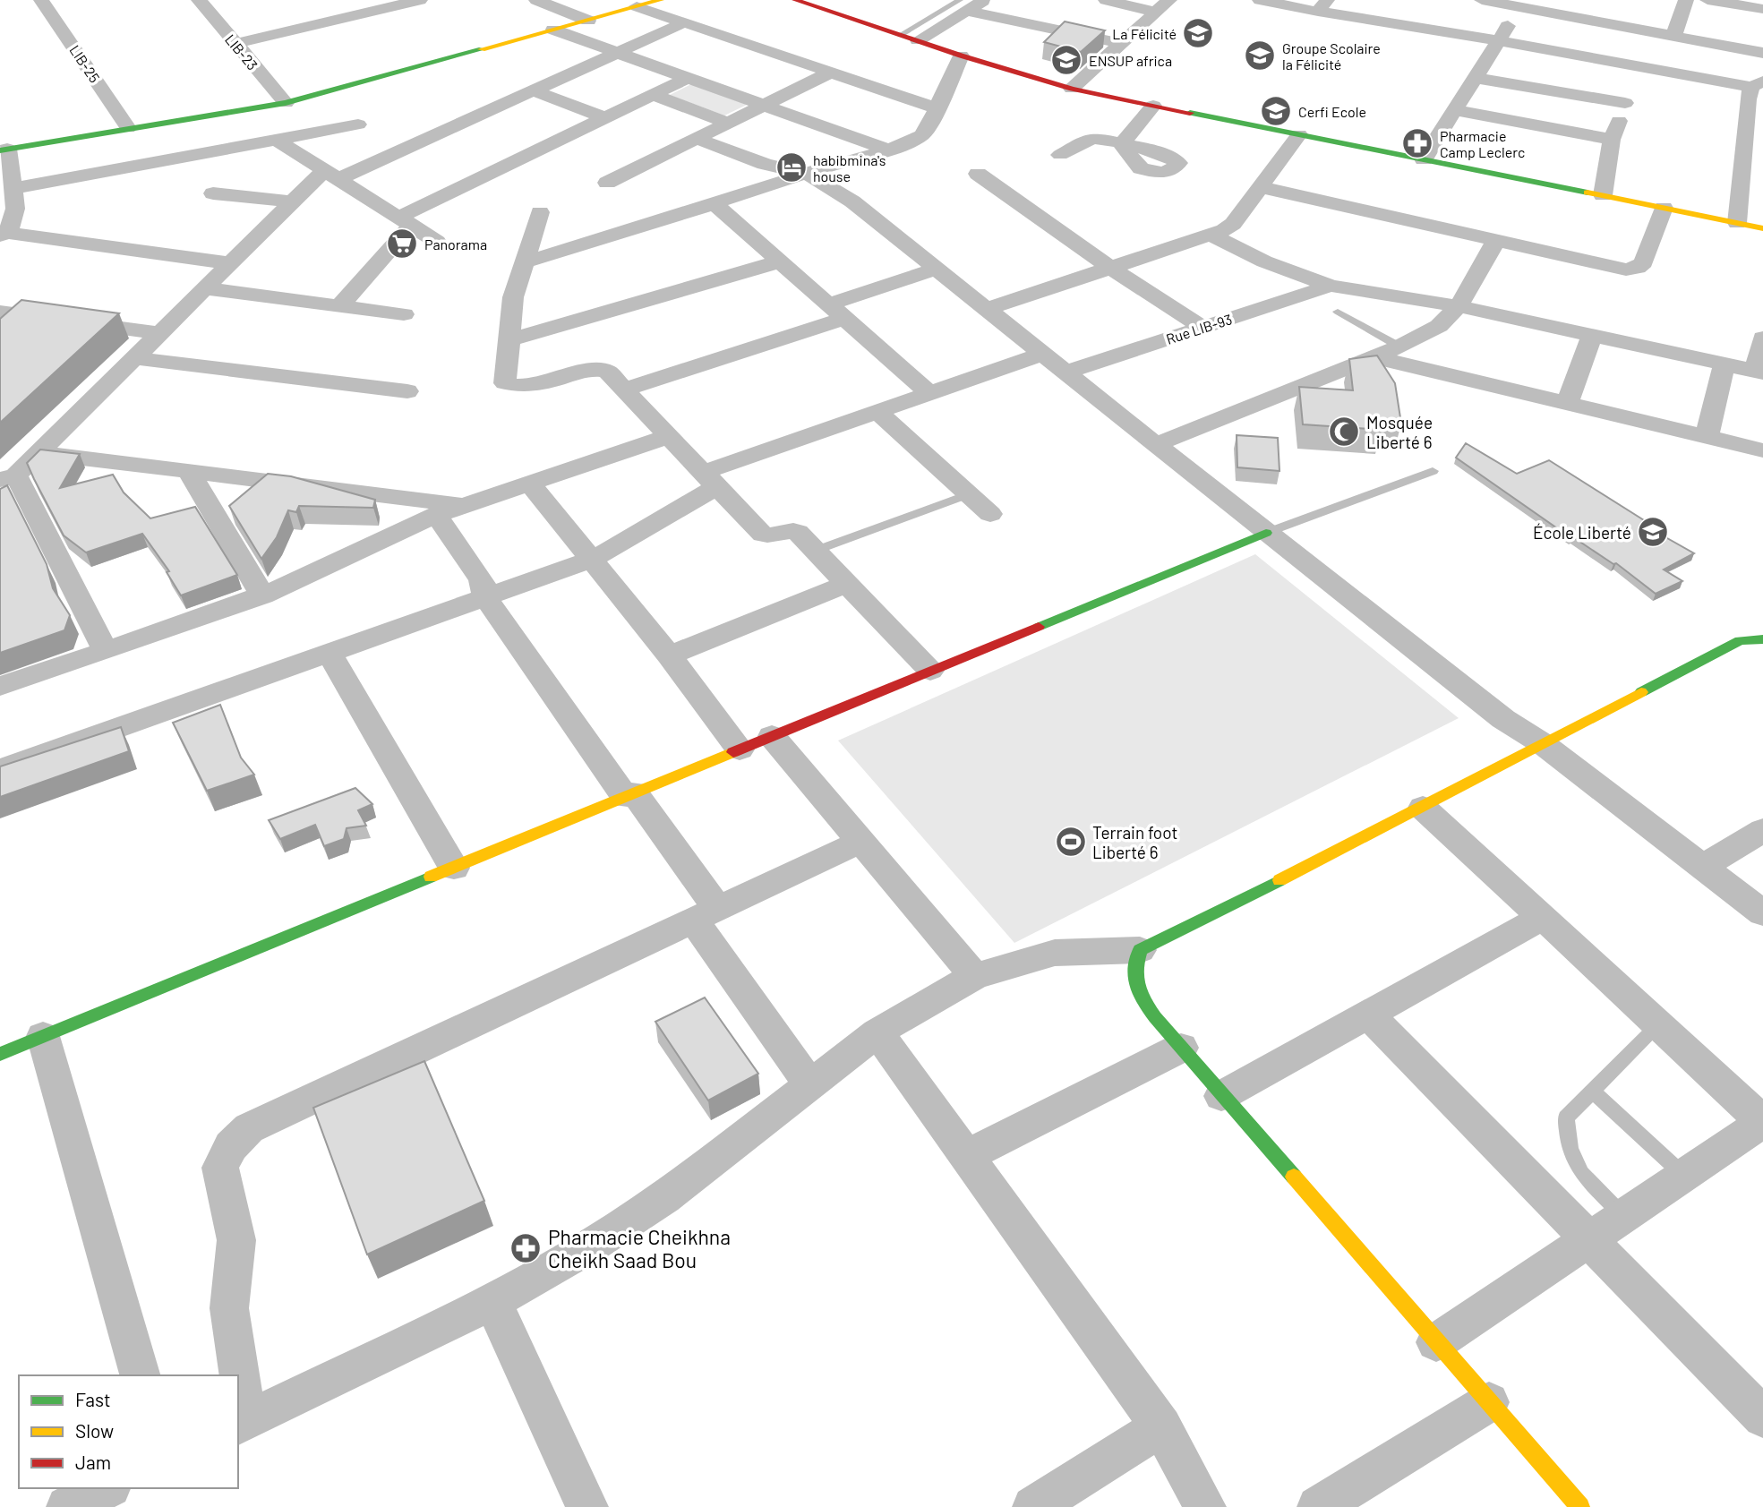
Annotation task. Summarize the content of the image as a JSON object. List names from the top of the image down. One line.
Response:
{"streets":{"street":["LIB-23","LIB-25","Rue LIB-93"]},"places":{"school or university":["La Félicité","Groupe Scolaire la Félicité","ENSUP africa","Cerfi Ecole","École Liberté"],"pharmacy":["Pharmacie Camp Leclerc","Pharmacie Cheikhna Cheikh Saad Bou"],"hotel":["habibmina's house"],"supermarket":["Panorama"],"mosque":["Mosquée Liberté 6"],"sports":["Terrain foot Liberté 6"]},"legend":["Fast","Slow","Jam"]}
